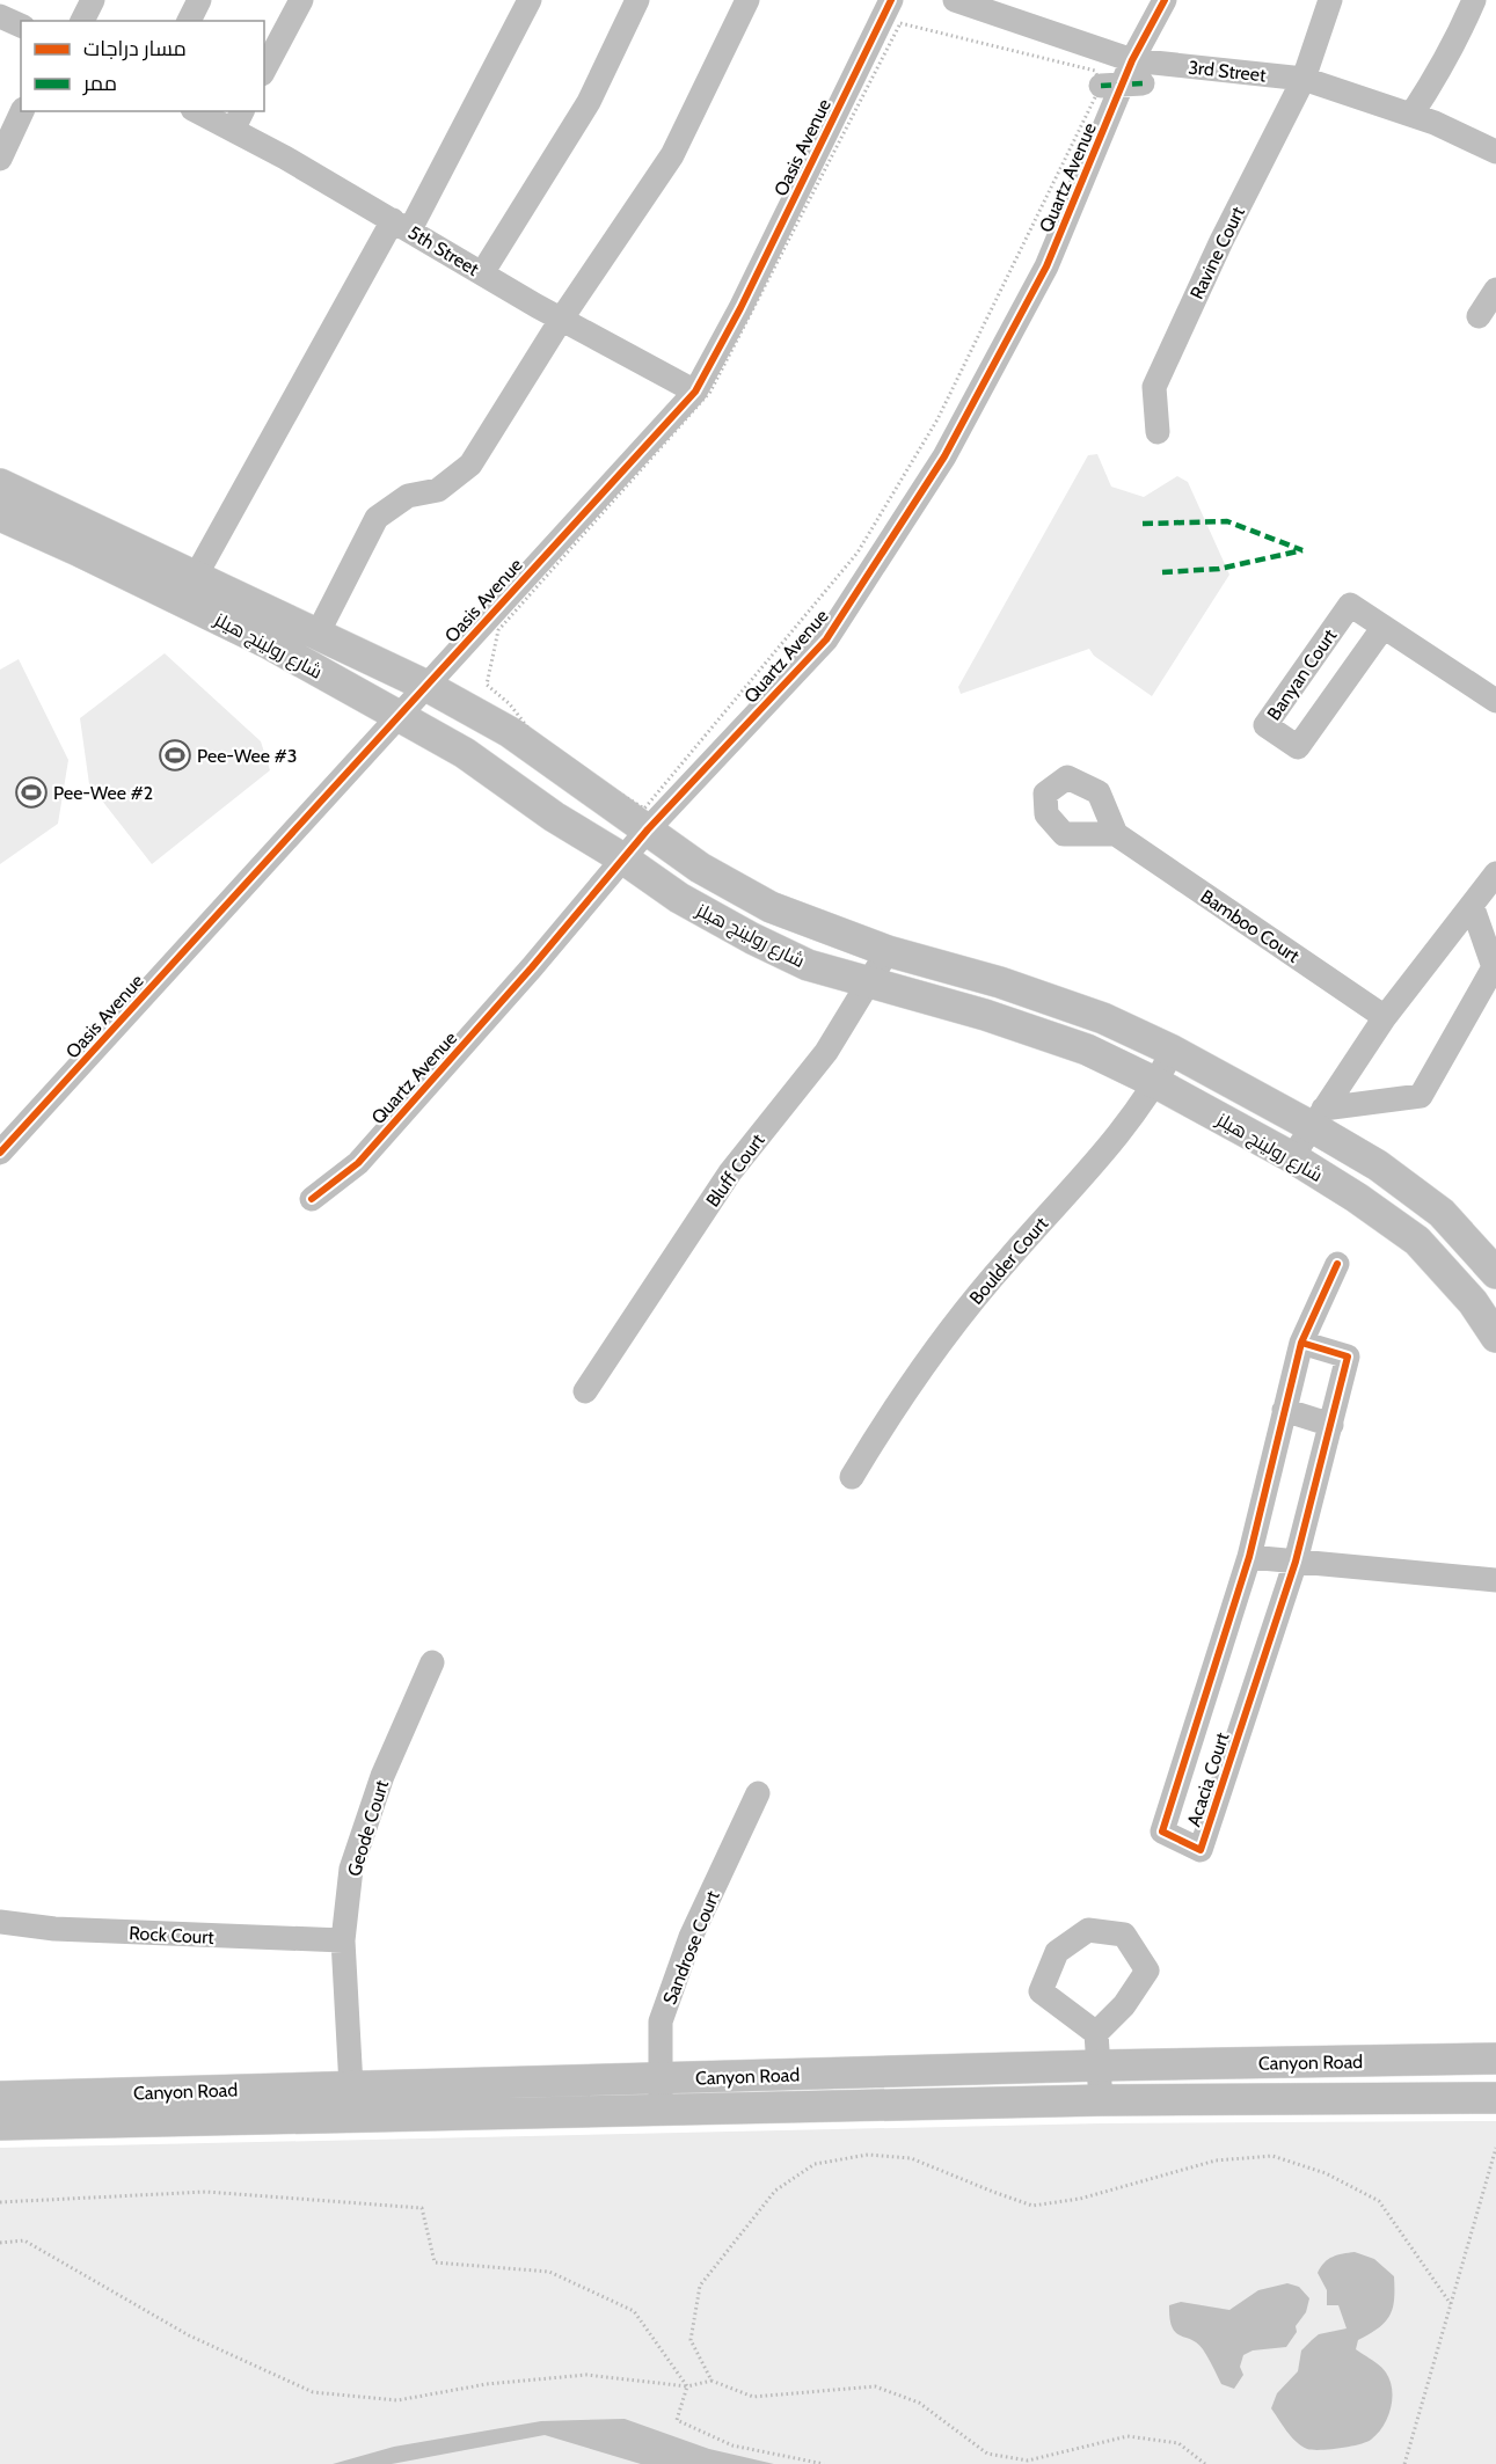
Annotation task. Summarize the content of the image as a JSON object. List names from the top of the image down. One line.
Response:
{"streets":{"main road":["شارع رولينج هيلز","Canyon Road"],"street":["3rd Street","Oasis Avenue","Quartz Avenue","5th Street","Ravine Court","Banyan Court","Bamboo Court","Bluff Court","Boulder Court","Acacia Court","Geode Court","Rock Court","Sandrose Court"]},"crossings":[["3rd Street","Quartz Avenue"],["3rd Street","Ravine Court"],["Oasis Avenue","5th Street"],["Oasis Avenue","شارع رولينج هيلز"],["Quartz Avenue","شارع رولينج هيلز"],["شارع رولينج هيلز","Bluff Court"],["شارع رولينج هيلز","Boulder Court"],["Geode Court","Rock Court"],["Geode Court","Canyon Road"],["Sandrose Court","Canyon Road"]],"places":{"sports":["Pee-Wee #3","Pee-Wee #2"]},"legend":["مسار دراجات","ممر"]}
